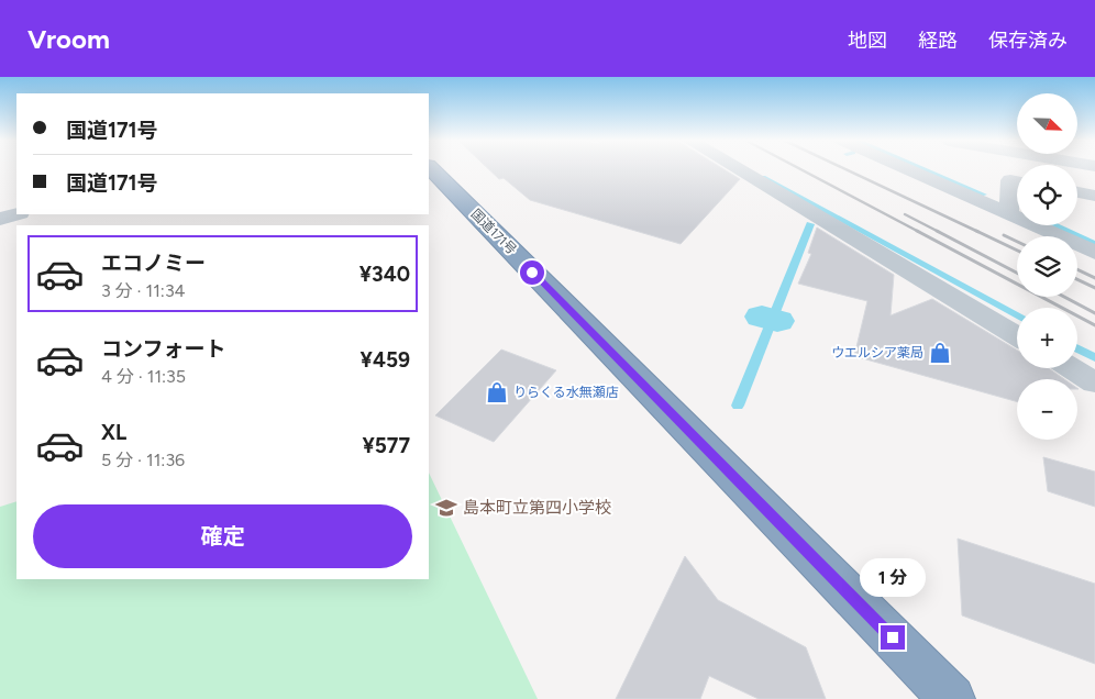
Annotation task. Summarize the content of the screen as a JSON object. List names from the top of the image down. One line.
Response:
{"streets":{"highway":["国道171号"]},"places":{"shop":["ウエルシア薬局","りらくる水無瀬店"],"school or university":["島本町立第四小学校"]},"north":"bottom right","page":{"header":"Vroom","nav":["地図","経路","保存済み"],"map_buttons":["+","−"],"banner":["国道171号","国道171号"],"list":[{"name":"エコノミー","note":"3 分 · 11:34","value":"¥340"},{"name":"コンフォート","note":"4 分 · 11:35","value":"¥459"},{"name":"XL","note":"5 分 · 11:36","value":"¥577"}],"buttons":"確定","bubble":"1 分"}}
